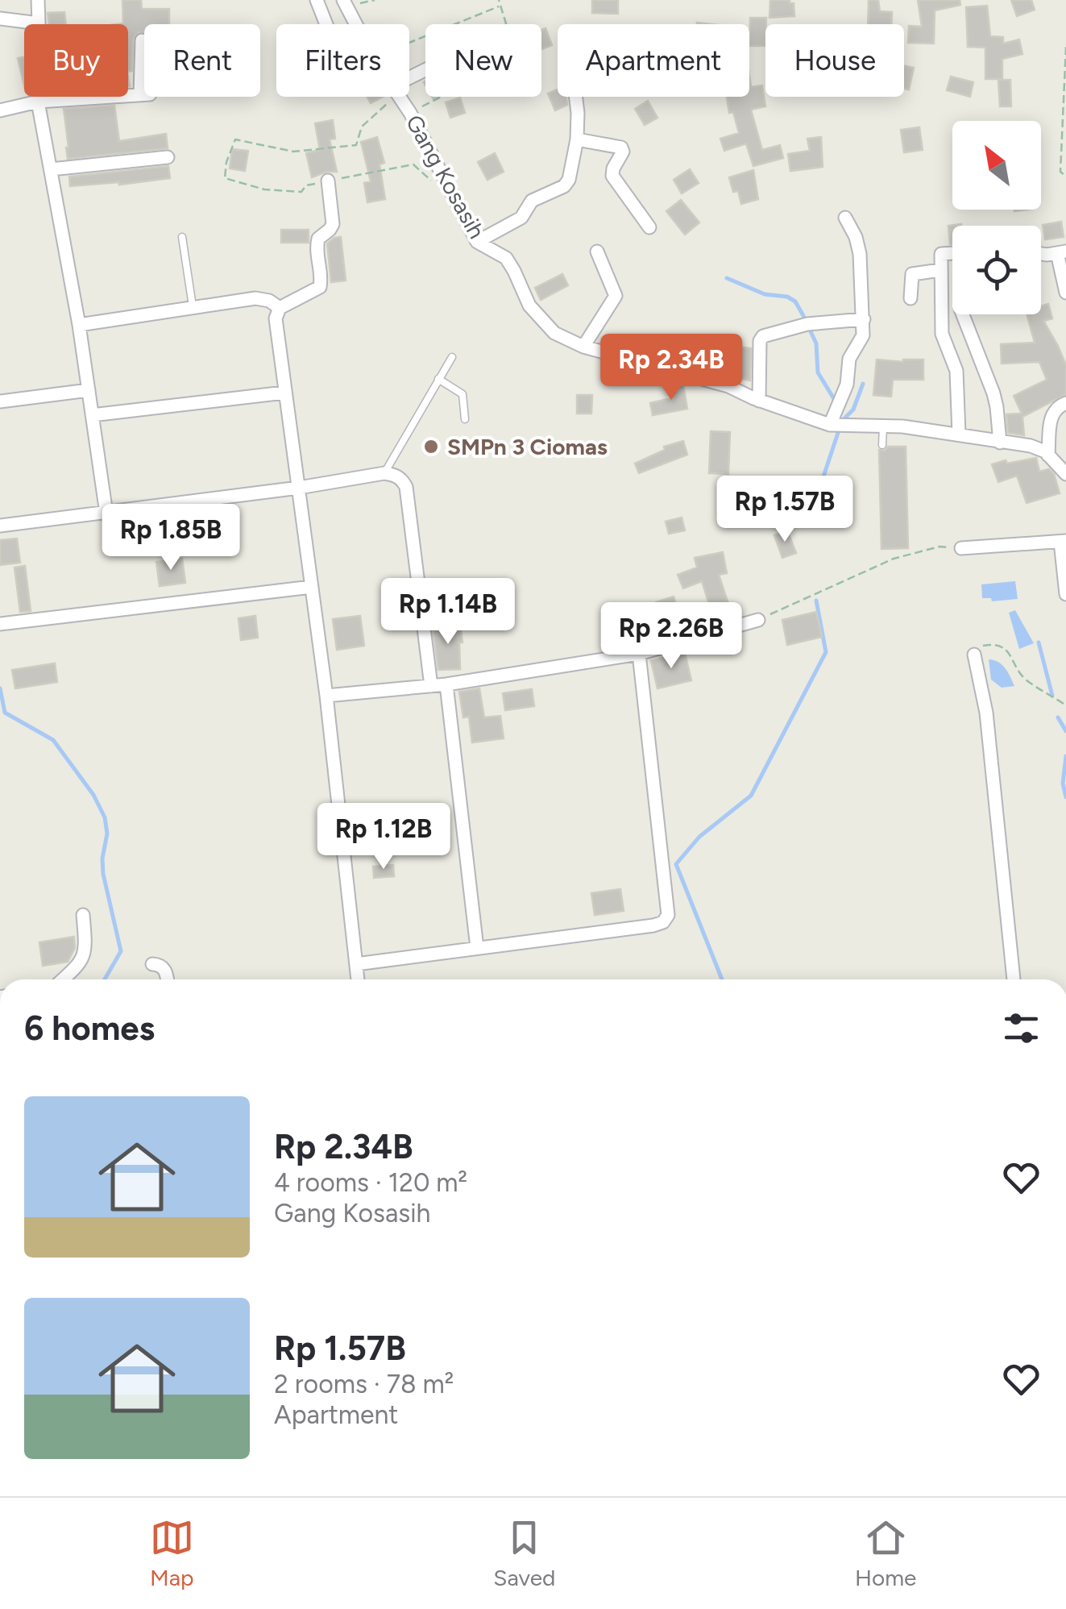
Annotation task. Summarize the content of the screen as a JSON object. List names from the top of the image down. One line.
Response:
{"streets":{"street":["Gang Kosasih"]},"places":["SMPn 3 Ciomas"],"north":"top left","page":{"chip":["Buy","Rent","Filters","New","Apartment","House"],"price":["Rp 2.34B","Rp 1.57B","Rp 1.85B","Rp 1.14B","Rp 2.26B","Rp 1.12B"],"heading":"6 homes","list":[{"name":"Rp 2.34B","note":"4 rooms · 120 m² · Gang Kosasih"},{"name":"Rp 1.57B","note":"2 rooms · 78 m² · Apartment"}],"tabs":["Map","Saved","Home"]}}
